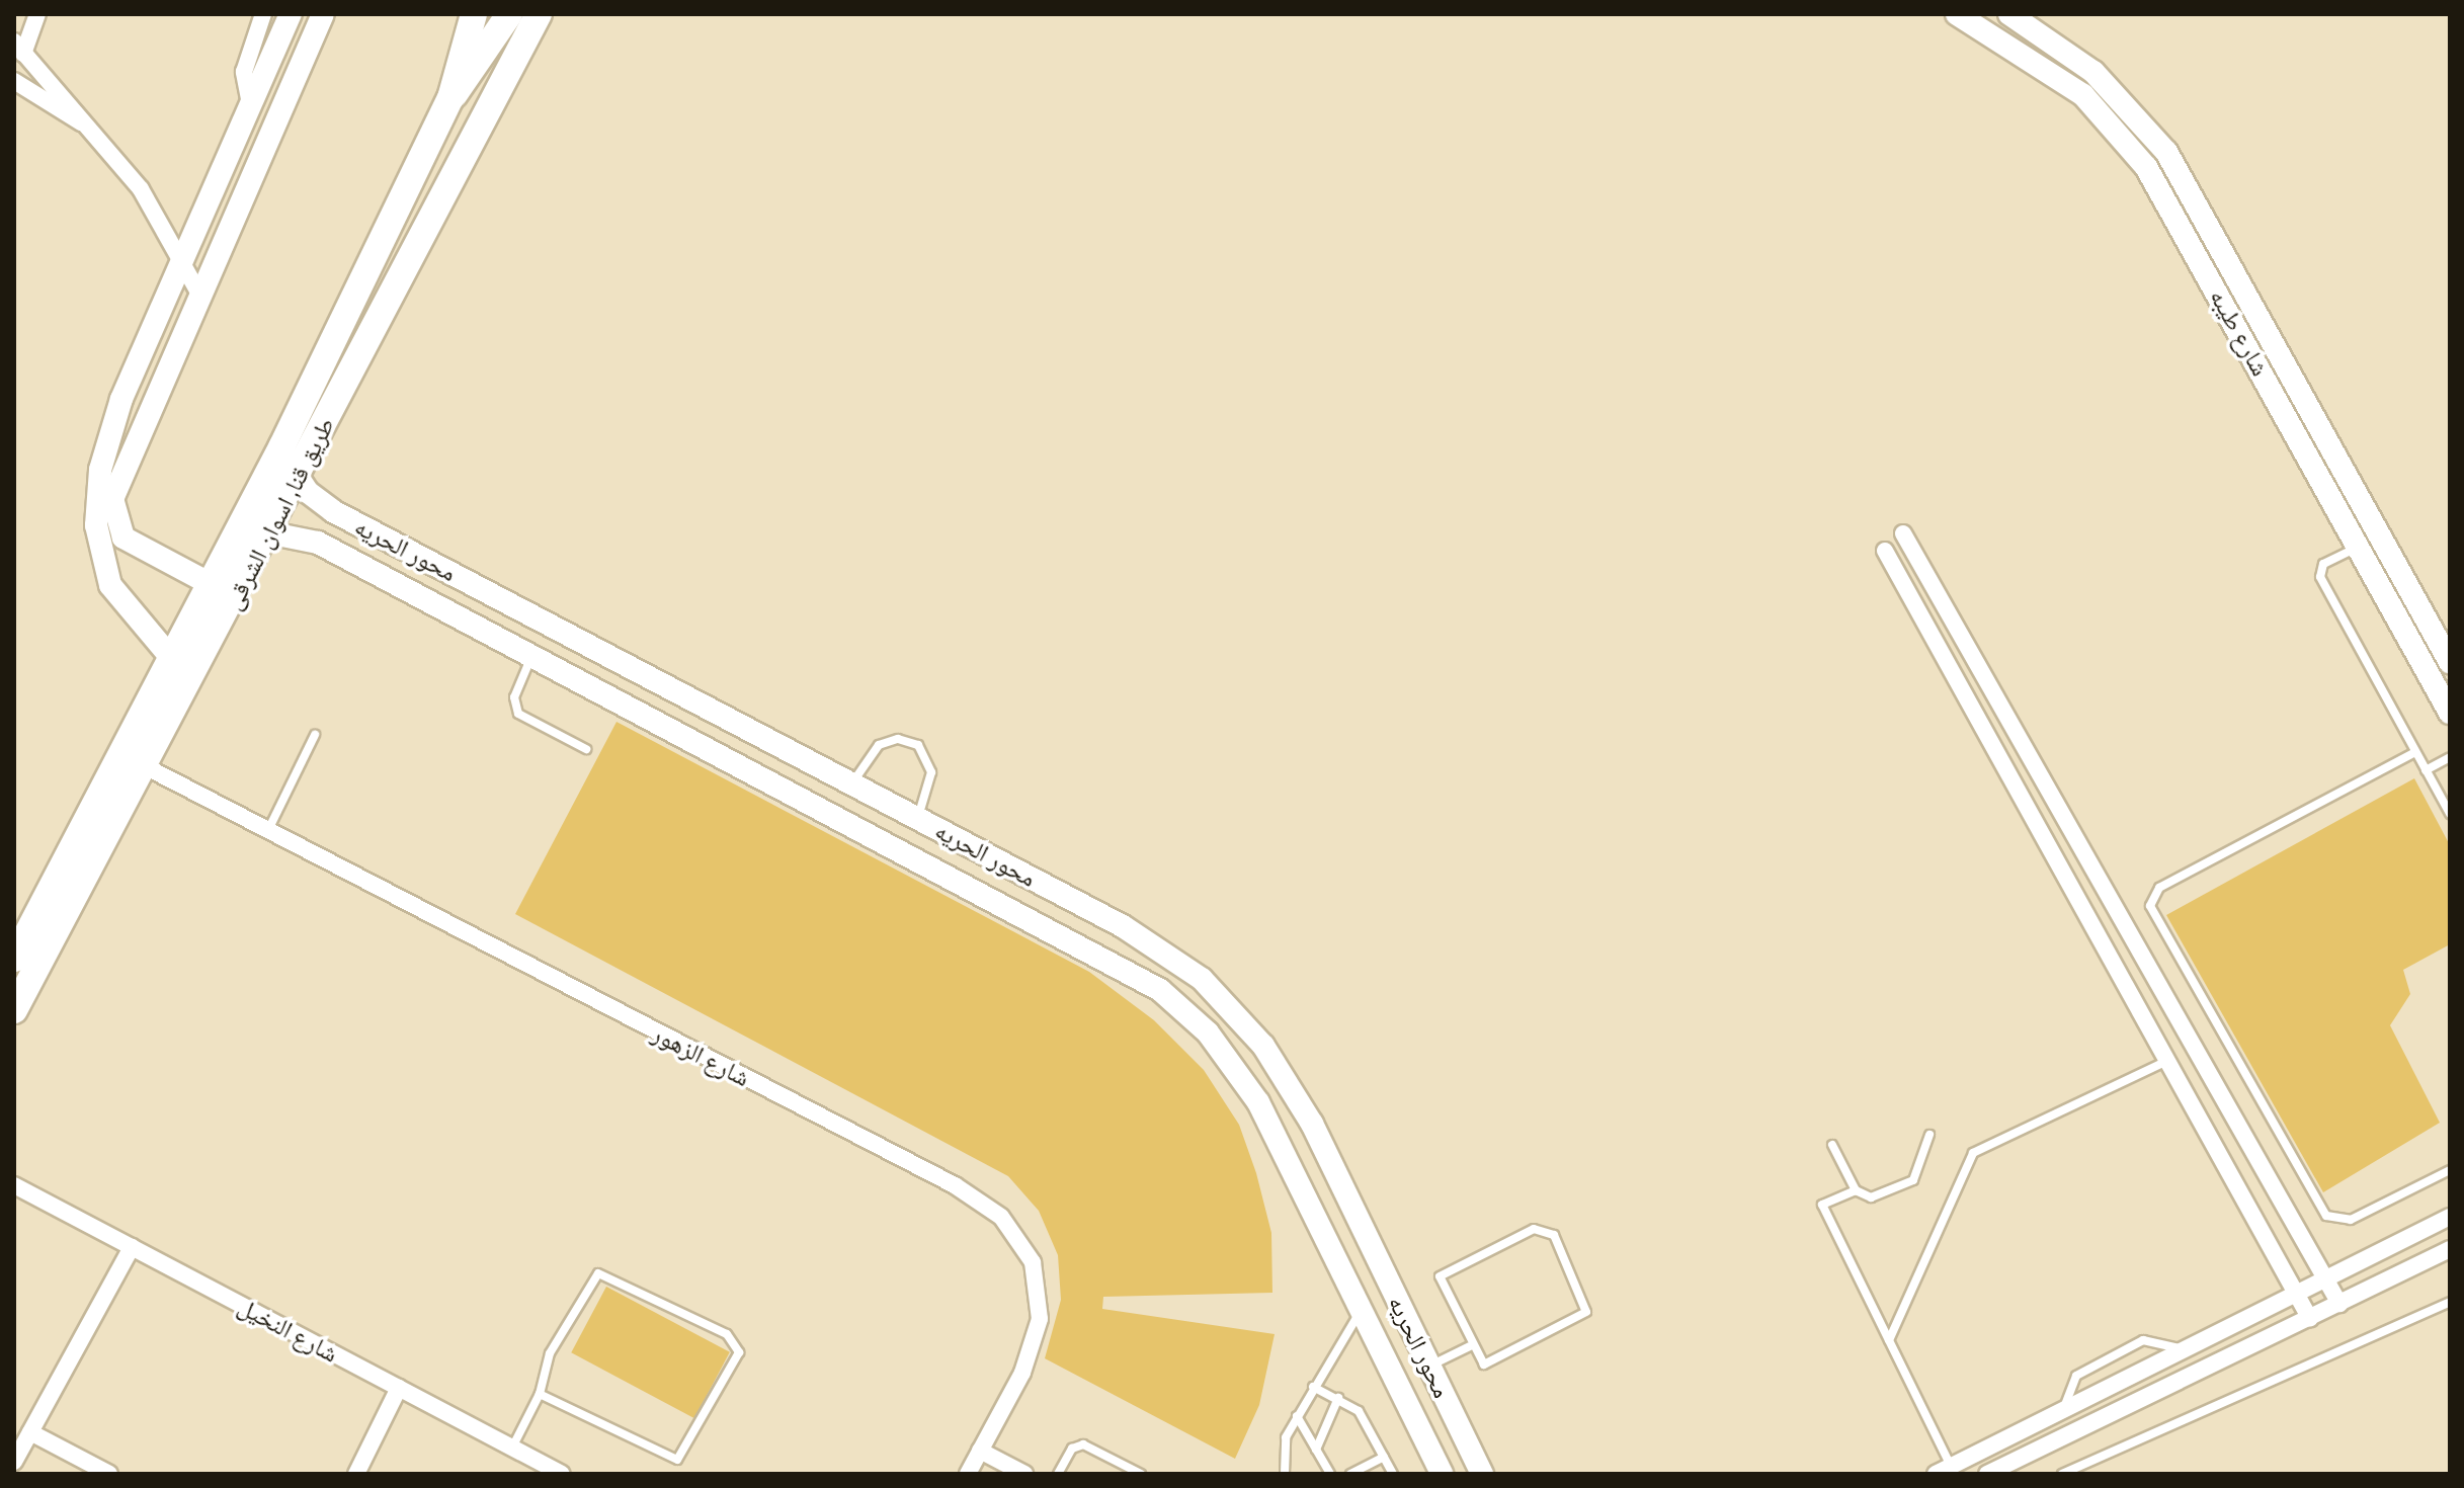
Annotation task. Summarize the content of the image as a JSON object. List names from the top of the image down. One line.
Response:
{"streets":{"main road":["شارع طيبه","طريق قنا, اسوان الشرقى","محور الحريه"],"street":["شارع الزهور","شارع النخيل"]},"crossings":[["طريق قنا, اسوان الشرقى","محور الحريه"],["طريق قنا, اسوان الشرقى","شارع الزهور"]]}
